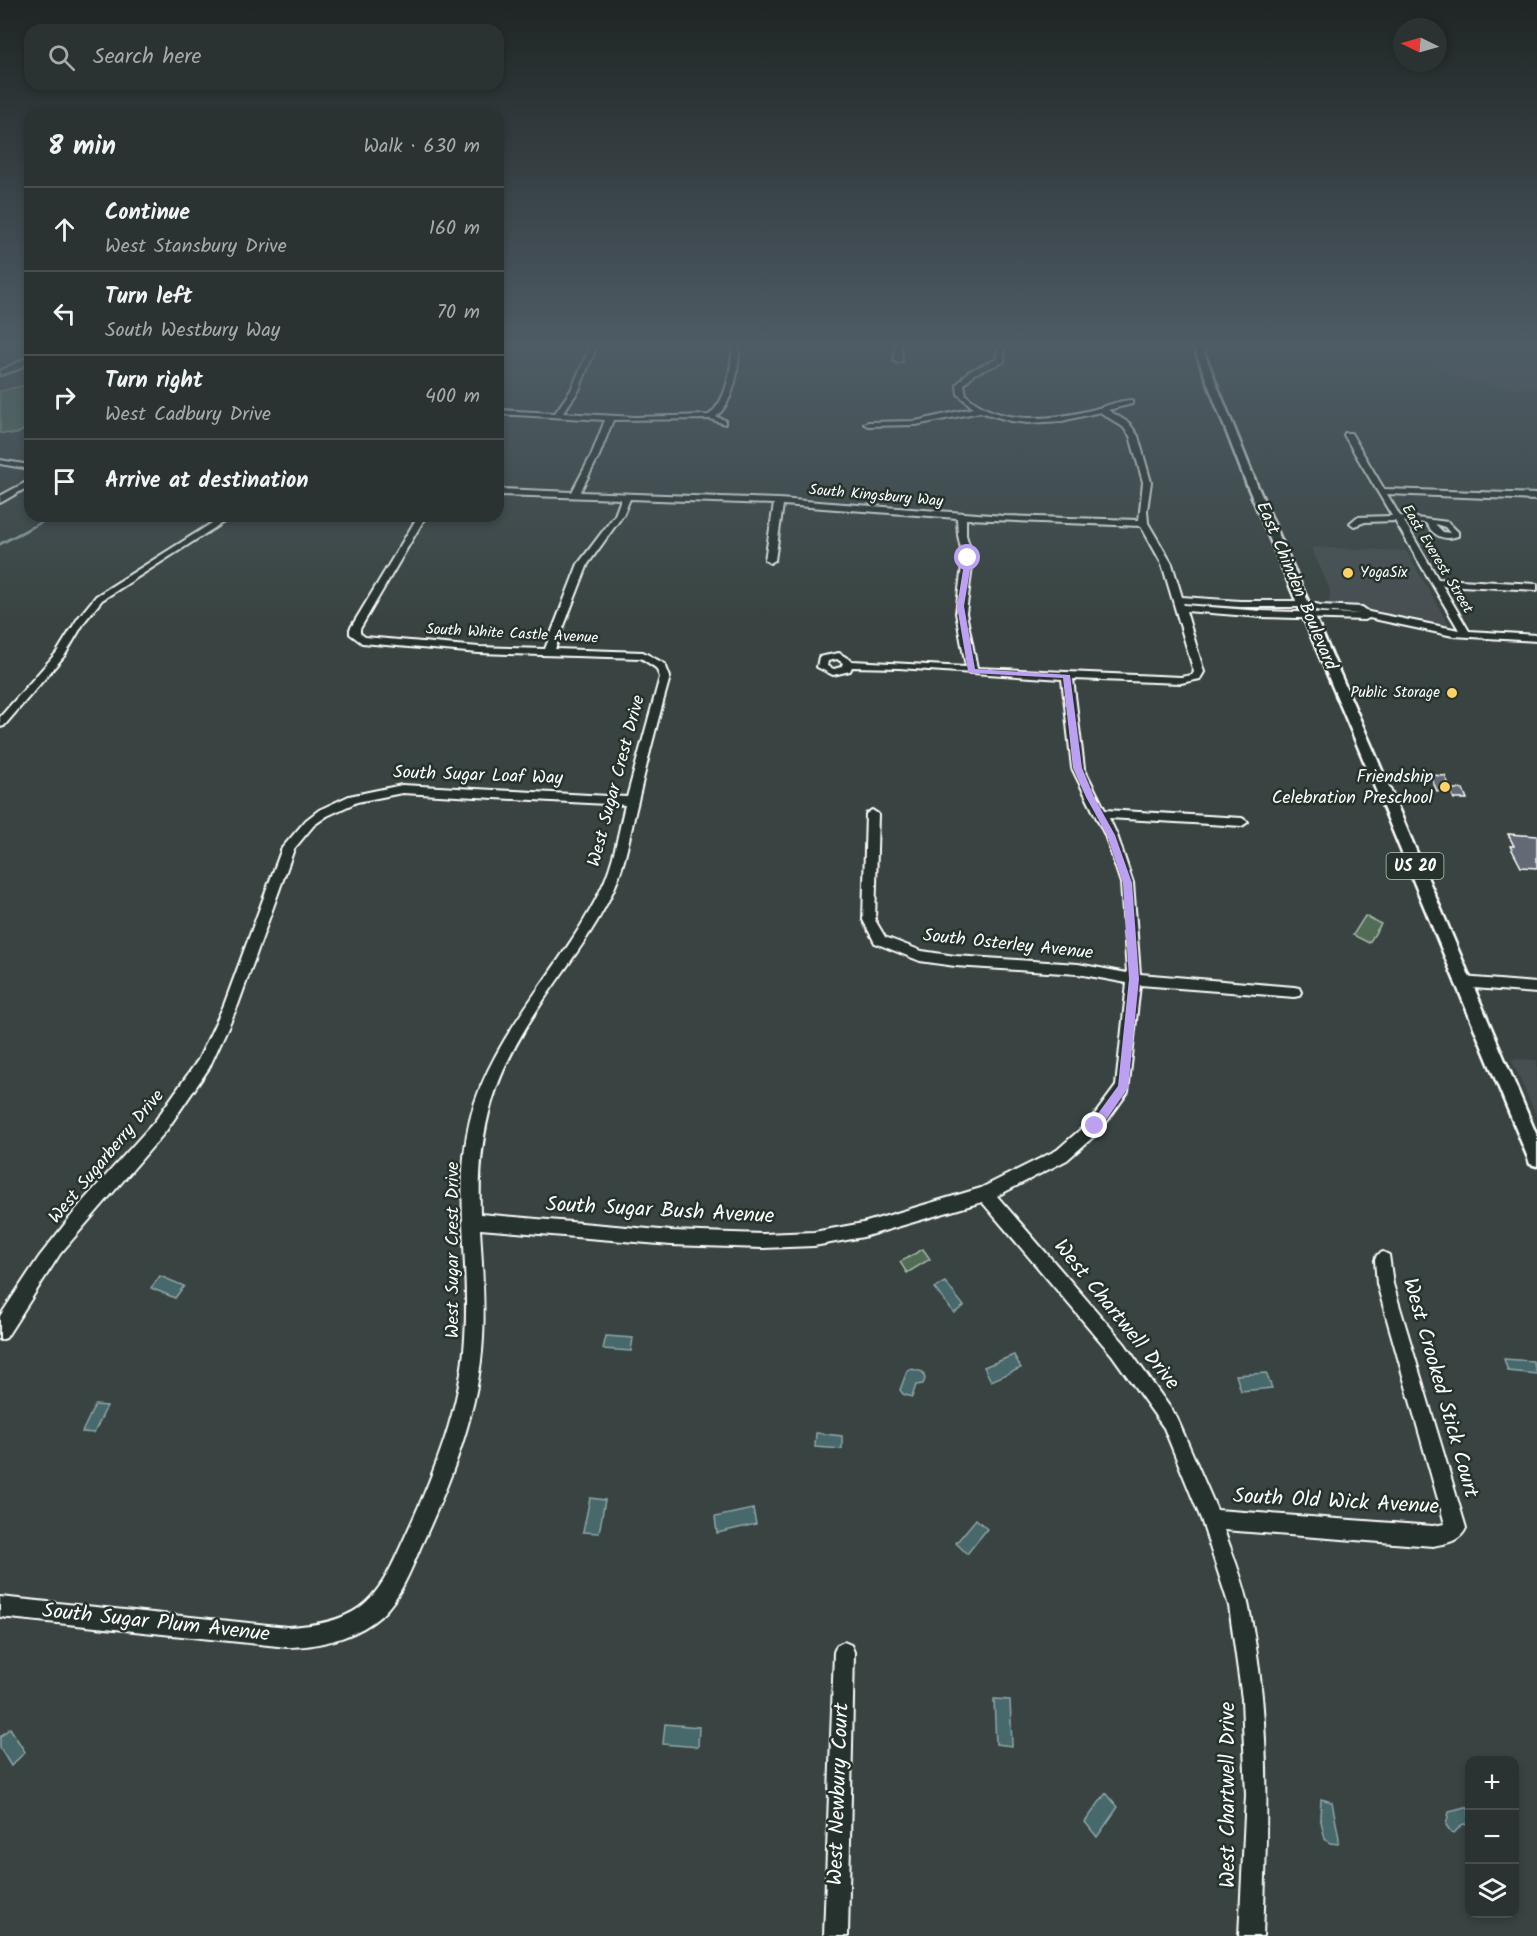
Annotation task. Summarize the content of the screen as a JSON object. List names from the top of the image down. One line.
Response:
{"streets":{"main road":["East Chinden Boulevard","US 20"],"street":["South Kingsbury Way","East Everest Street","South White Castle Avenue","South Sugar Loaf Way","West Sugar Crest Drive","South Osterley Avenue","West Sugarberry Drive","South Sugar Bush Avenue","West Chartwell Drive","West Crooked Stick Court","South Old Wick Avenue","South Sugar Plum Avenue","West Newbury Court"]},"crossings":[["South White Castle Avenue","West Sugar Crest Drive"],["South Sugar Loaf Way","West Sugar Crest Drive"],["South Sugar Loaf Way","West Sugarberry Drive"],["West Sugar Crest Drive","South Sugar Bush Avenue"],["West Sugar Crest Drive","South Sugar Plum Avenue"],["South Osterley Avenue","South Sugar Bush Avenue"],["South Sugar Bush Avenue","West Chartwell Drive"],["West Chartwell Drive","South Old Wick Avenue"],["West Crooked Stick Court","South Old Wick Avenue"]],"places":["YogaSix","Public Storage","Friendship Celebration Preschool"],"north":"left","page":{"search":"Search here","heading":["8 min","Walk · 630 m"],"list":[["Continue","West Stansbury Drive","160 m"],["Turn left","South Westbury Way","70 m"],["Turn right","West Cadbury Drive","400 m"],"Arrive at destination"],"map_buttons":["+","−"]}}
